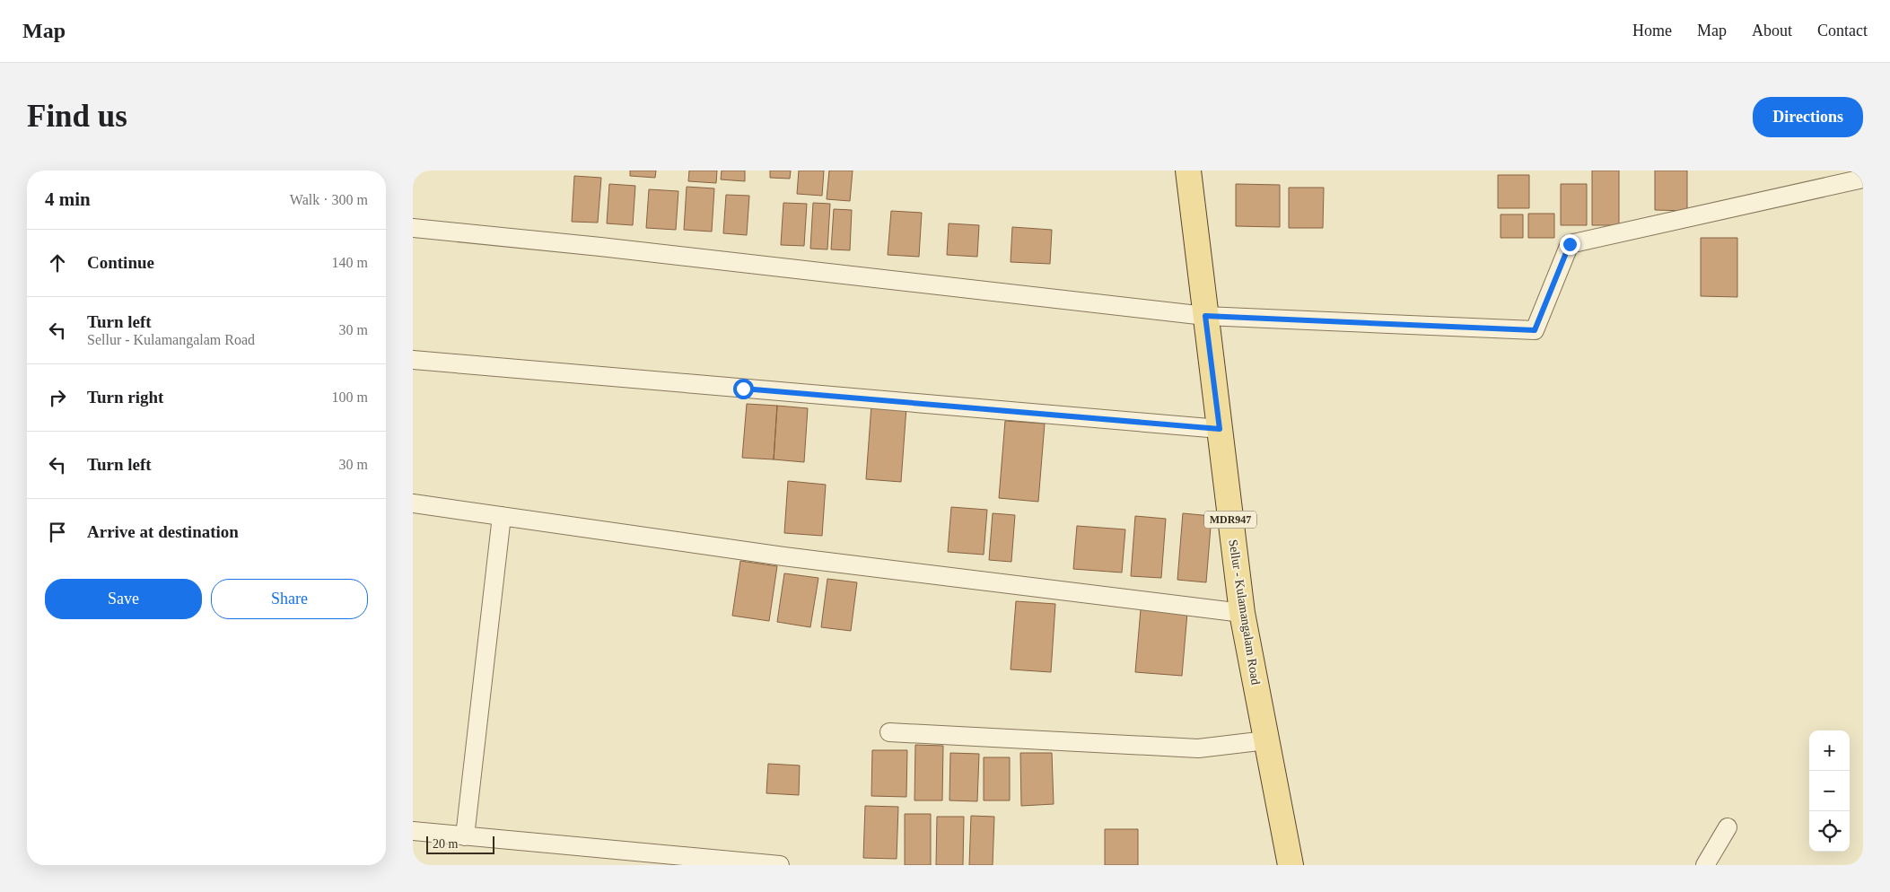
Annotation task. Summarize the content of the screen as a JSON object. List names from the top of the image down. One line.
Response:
{"streets":{"main road":["MDR947","Sellur - Kulamangalam Road"]},"scale_bar":"20 m","page":{"header":"Map","nav":["Home","Map","About","Contact"],"buttons":["Directions",["Save","Share"]],"title":"Find us","heading":["4 min","Walk · 300 m"],"list":[["Continue","140 m"],["Turn left","Sellur - Kulamangalam Road","30 m"],["Turn right","100 m"],["Turn left","30 m"],"Arrive at destination"],"map_buttons":["+","−"],"scale":"20 m"}}
